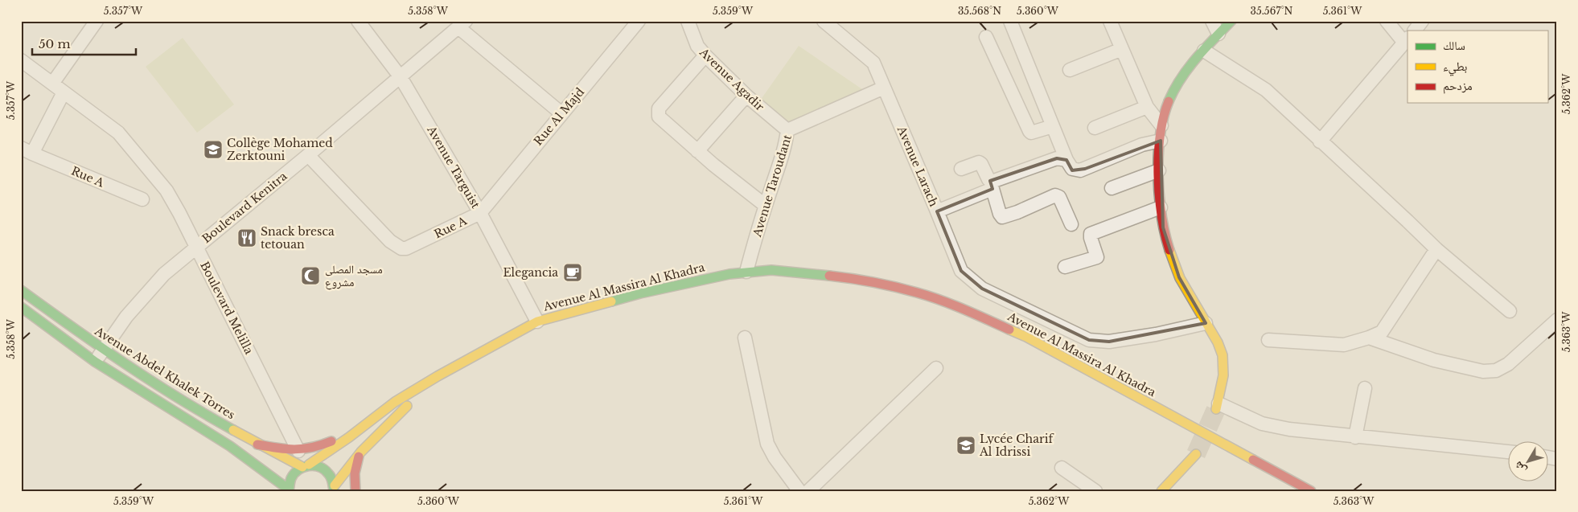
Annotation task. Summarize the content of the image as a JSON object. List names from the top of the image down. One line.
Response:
{"streets":{"main road":["Avenue Al Massira Al Khadra","Avenue Abdel Khalek Torres"],"street":["Avenue Agadir","Rue Al Majd","Avenue Larach","Avenue Targuist","Rue A","Avenue Taroudant","Boulevard Kenitra","Boulevard Melilla"]},"crossings":[["Avenue Agadir","Avenue Taroudant"],["Rue Al Majd","Avenue Targuist"],["Rue Al Majd","Rue A"],["Avenue Larach","Avenue Taroudant"],["Avenue Targuist","Rue A"],["Avenue Targuist","Boulevard Kenitra"],["Avenue Targuist","Avenue Al Massira Al Khadra"],["Rue A","Boulevard Kenitra"],["Rue A","Boulevard Melilla"],["Avenue Taroudant","Avenue Al Massira Al Khadra"],["Boulevard Kenitra","Boulevard Melilla"],["Boulevard Kenitra","Avenue Abdel Khalek Torres"],["Avenue Al Massira Al Khadra","Avenue Abdel Khalek Torres"]],"places":{"school or university":["Collège Mohamed Zerktouni","Lycée Charif Al Idrissi"],"restaurant":["Snack bresca tetouan"],"cafe":["Elegancia"],"mosque":["مسجد المصلى مشروع"]},"legend":["سالك","بطيء","مزدحم"],"scale_bar":"50 m","north":"bottom left","coordinates":["5.357°W","5.358°W","5.359°W","35.568°N","5.360°W","35.567°N","5.361°W","5.362°W","5.363°W"]}
